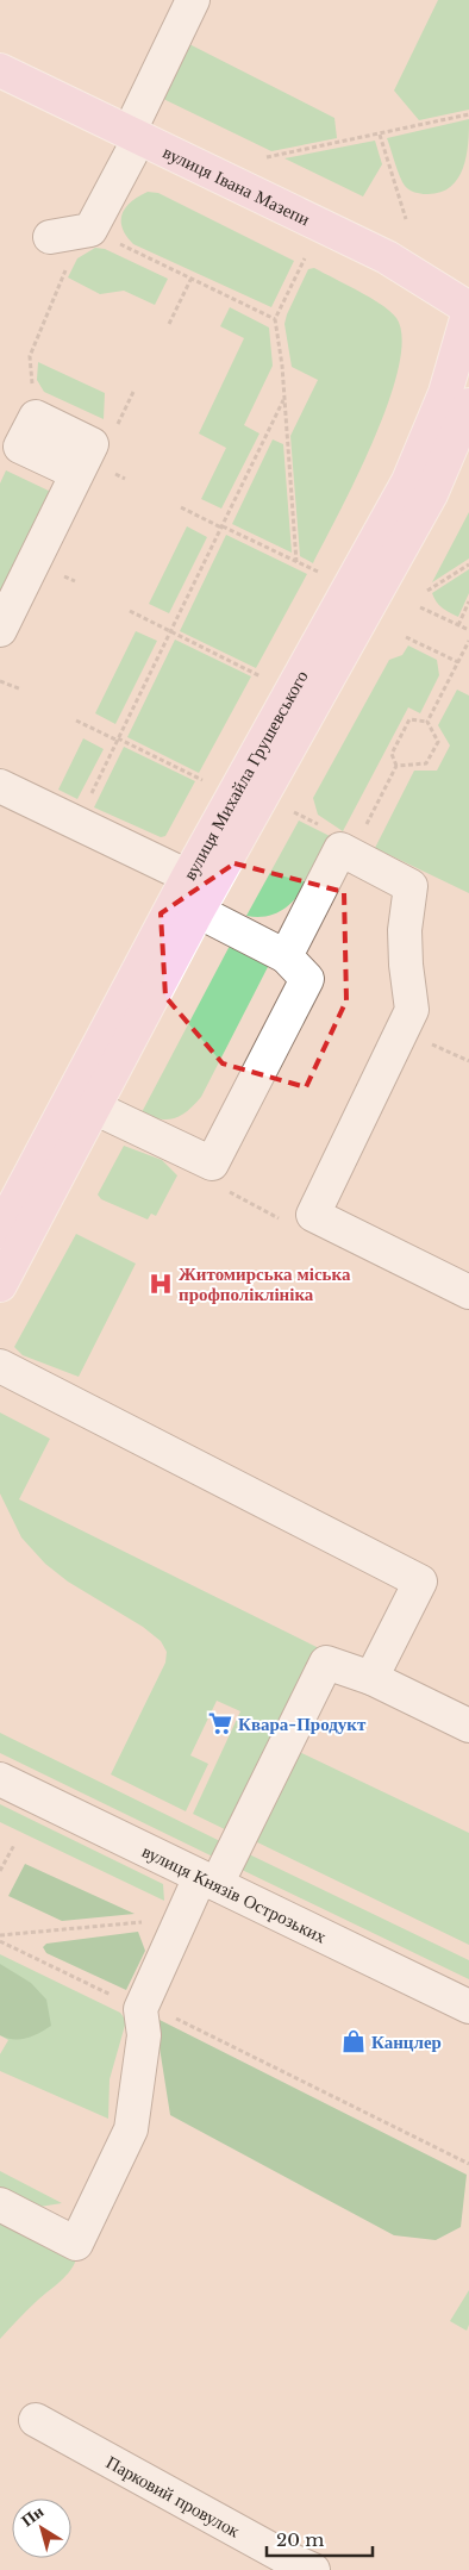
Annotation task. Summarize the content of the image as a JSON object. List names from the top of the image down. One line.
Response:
{"streets":{"main road":["вулиця Івана Мазепи","вулиця Михайла Грушевського"],"street":["вулиця Князів Острозьких","Парковий провулок"]},"crossings":[["вулиця Івана Мазепи","вулиця Михайла Грушевського"]],"places":{"hospital":["Житомирська міська профполіклініка"],"supermarket":["Квара-Продукт"],"shop":["Канцлер"]},"scale_bar":"20 m","north":"top left"}
